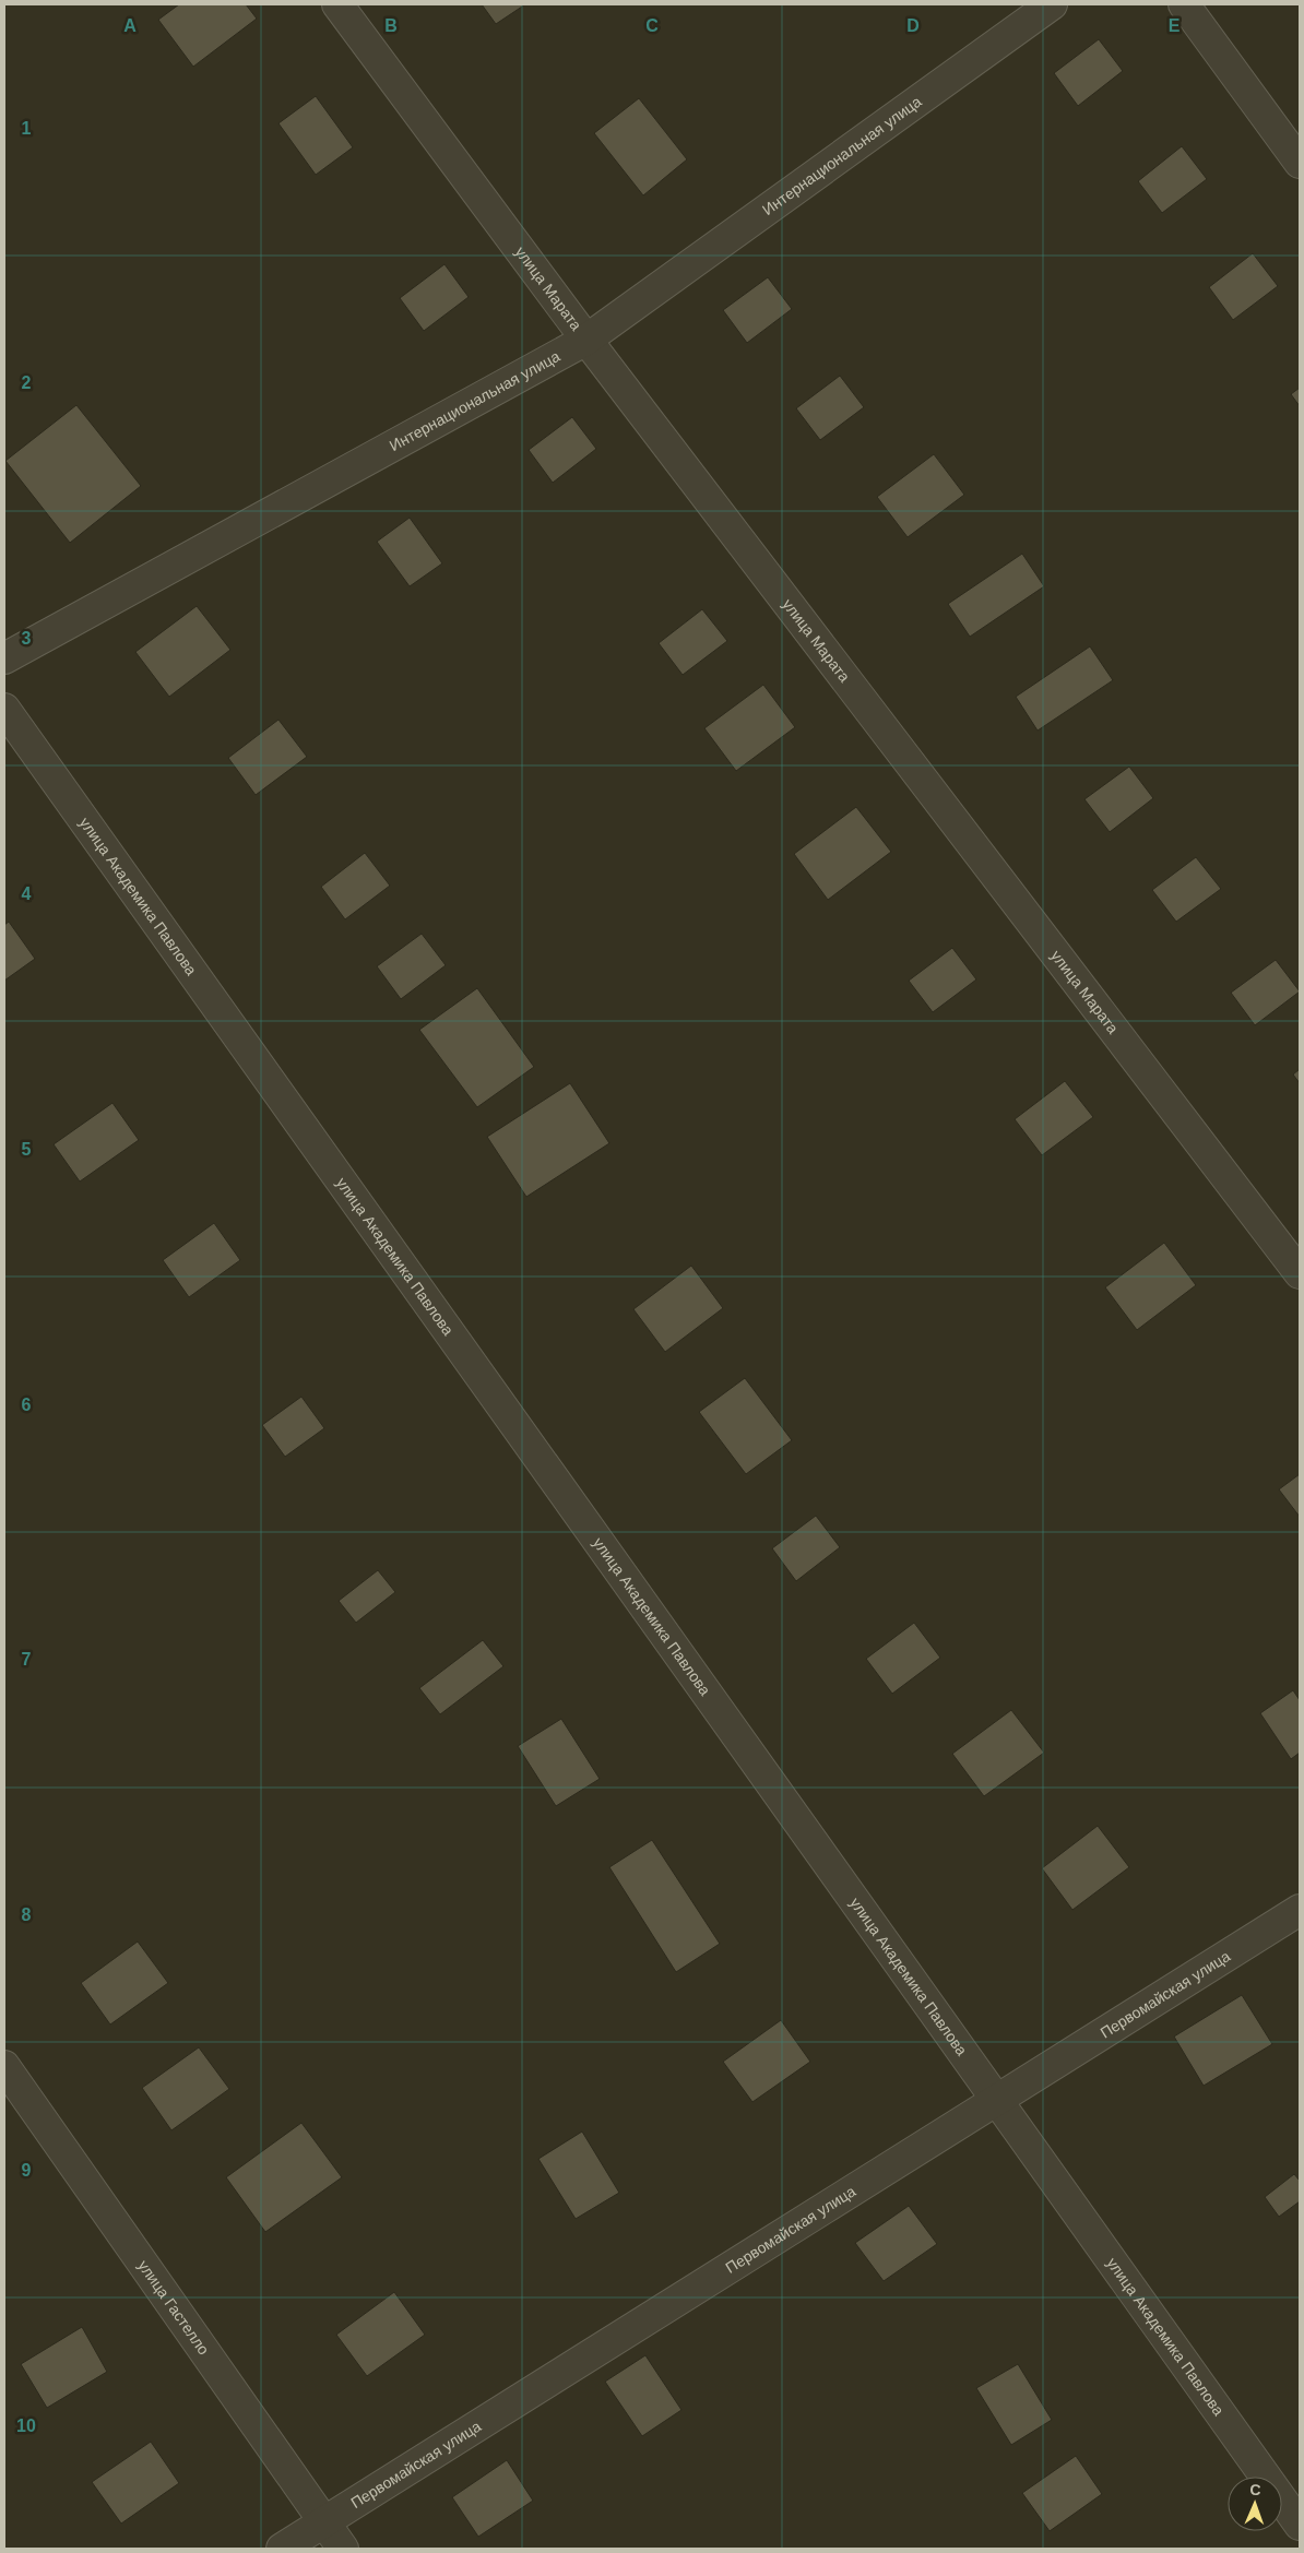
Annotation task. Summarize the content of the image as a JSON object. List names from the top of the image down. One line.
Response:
{"streets":{"street":["Интернациональная улица","улица Марата","улица Академика Павлова","Первомайская улица","улица Гастелло"]},"crossings":[["Интернациональная улица","улица Марата"],["улица Академика Павлова","Первомайская улица"],["Первомайская улица","улица Гастелло"]],"north":"top","grid":{"columns":["A","B","C","D","E"],"rows":["1","2","3","4","5","6","7","8","9","10"]}}
